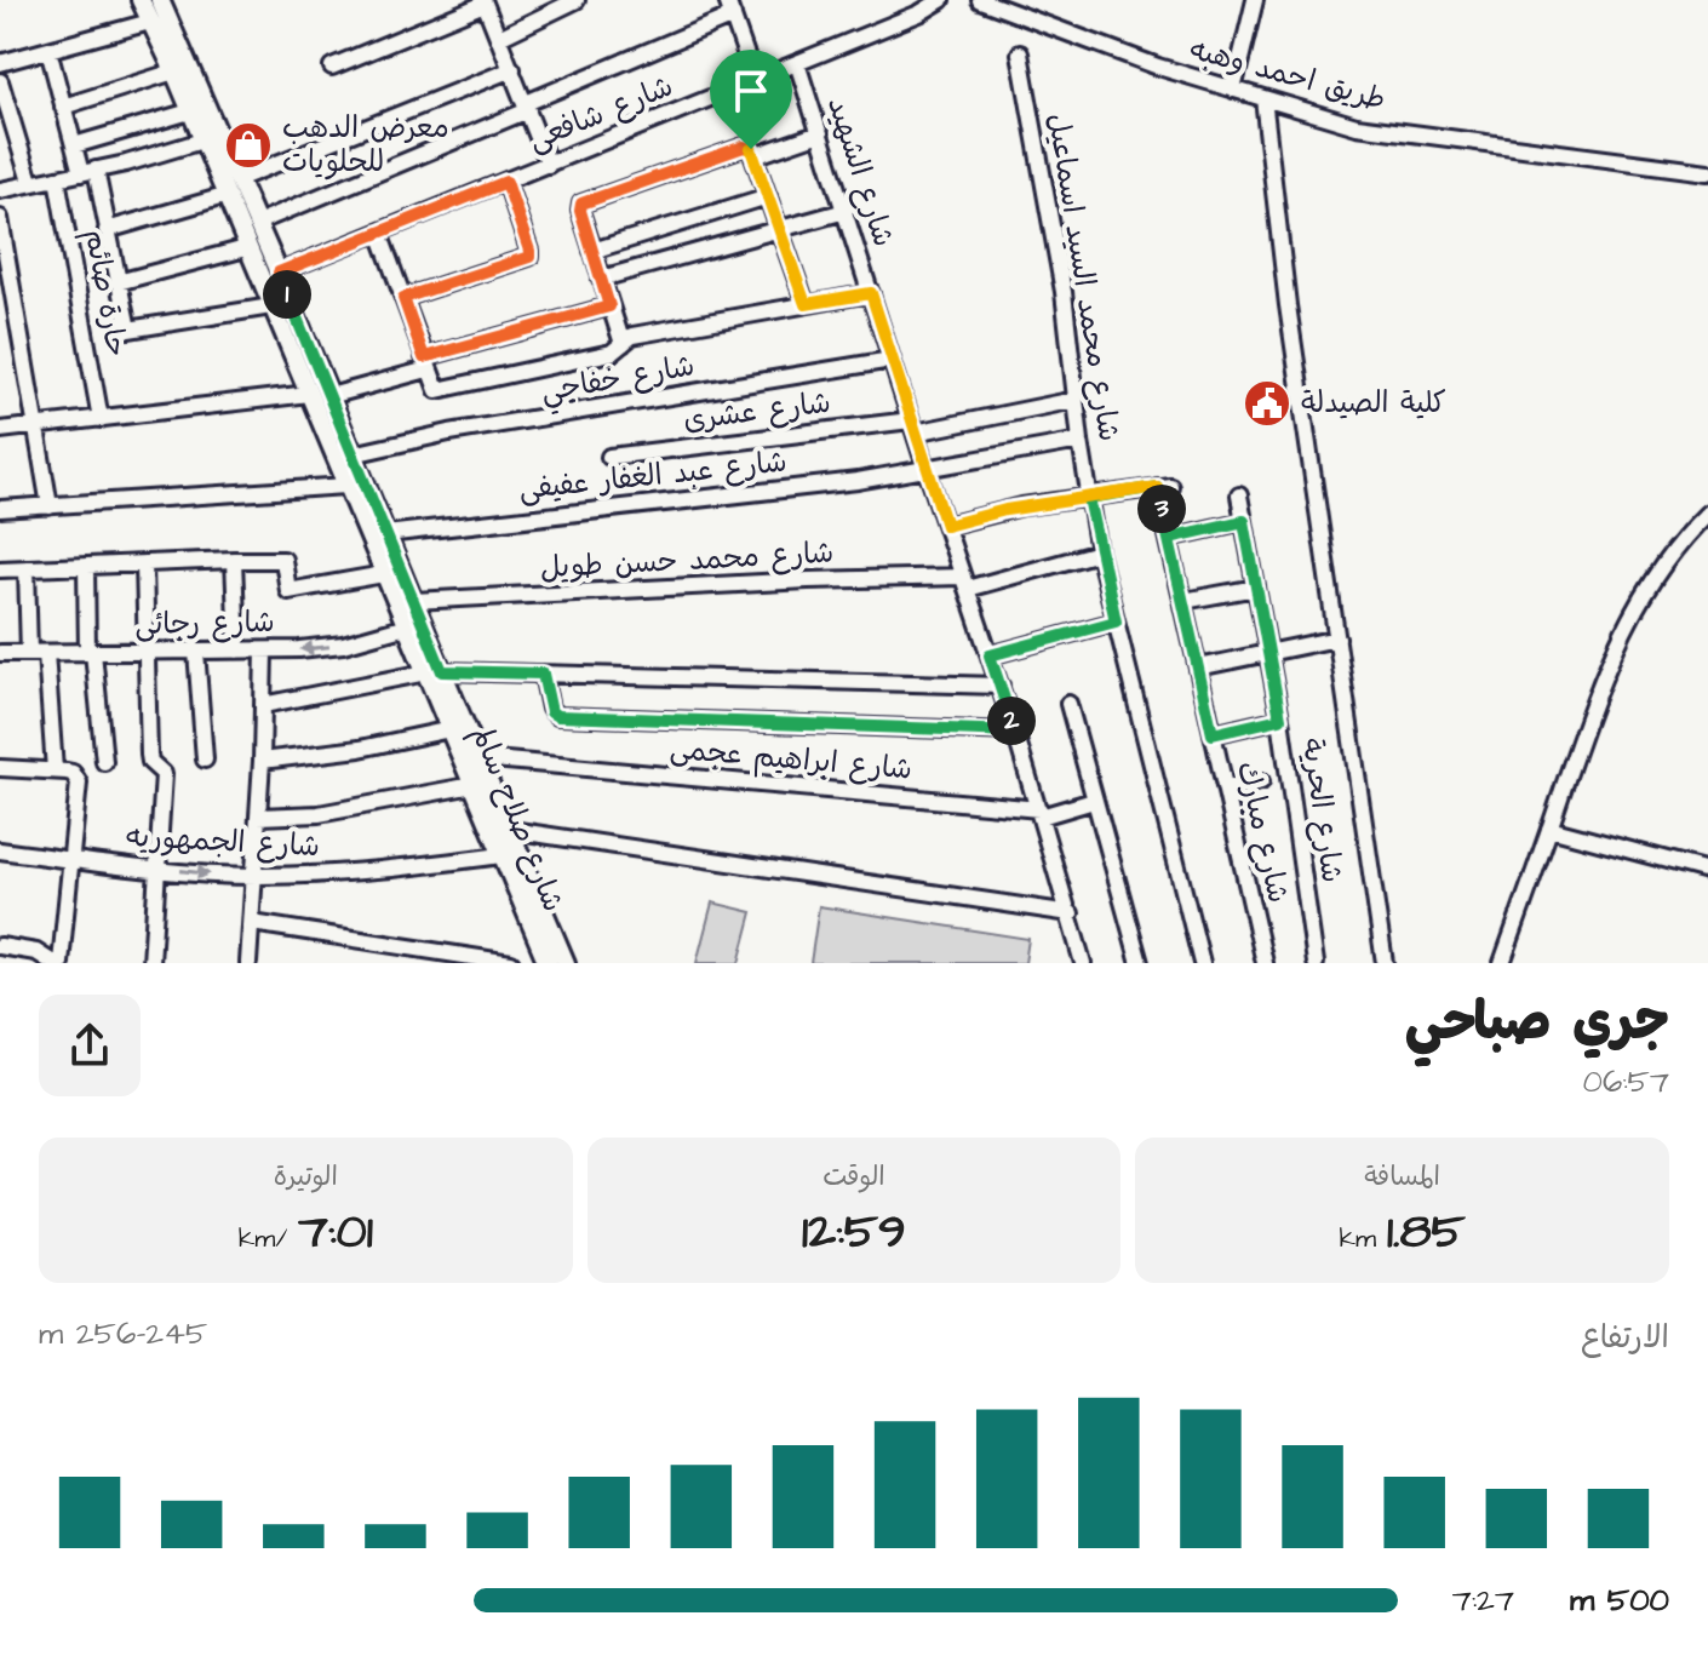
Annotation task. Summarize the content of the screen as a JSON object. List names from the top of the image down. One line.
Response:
{"streets":{"main road":["شارع صلاح سالم"],"street":["طريق احمد وهبه","شارع شافعى","شارع الشهيد","شارع محمد السيد اسماعيل","حارة صائم","شارع خفاجي","شارع عشرى","شارع عبد الغفار عفيفى","شارع محمد حسن طويل","شارع رجائى","شارع ابراهيم عجمى","شارع الحرية","شارع مبارك","شارع الجمهوريه"]},"crossings":[["شارع شافعى","شارع الشهيد"],["شارع شافعى","شارع صلاح سالم"],["شارع الشهيد","شارع خفاجي"],["شارع الشهيد","شارع عشرى"],["شارع الشهيد","شارع عبد الغفار عفيفى"],["شارع الشهيد","شارع محمد حسن طويل"],["شارع الشهيد","شارع ابراهيم عجمى"],["شارع محمد السيد اسماعيل","شارع عشرى"],["شارع محمد السيد اسماعيل","شارع عبد الغفار عفيفى"],["شارع محمد السيد اسماعيل","شارع محمد حسن طويل"],["شارع محمد السيد اسماعيل","شارع مبارك"],["شارع خفاجي","شارع صلاح سالم"],["شارع عبد الغفار عفيفى","شارع صلاح سالم"],["شارع محمد حسن طويل","شارع صلاح سالم"],["شارع رجائى","شارع صلاح سالم"],["شارع ابراهيم عجمى","شارع صلاح سالم"],["شارع صلاح سالم","شارع الجمهوريه"]],"places":{"shop":["معرض الدهب للحلويات"],"public building":["كلية الصيدلة"]},"page":{"pins":["1","3","2"],"heading":["جري صباحي","06:57"],"stats":[["المسافة","1.85 km"],["الوقت","12:59"],["الوتيرة","7:01 /km"]],"chart":["الارتفاع","245–256 m"],"list":[{"name":"500 m","note":"7:27"}]}}
